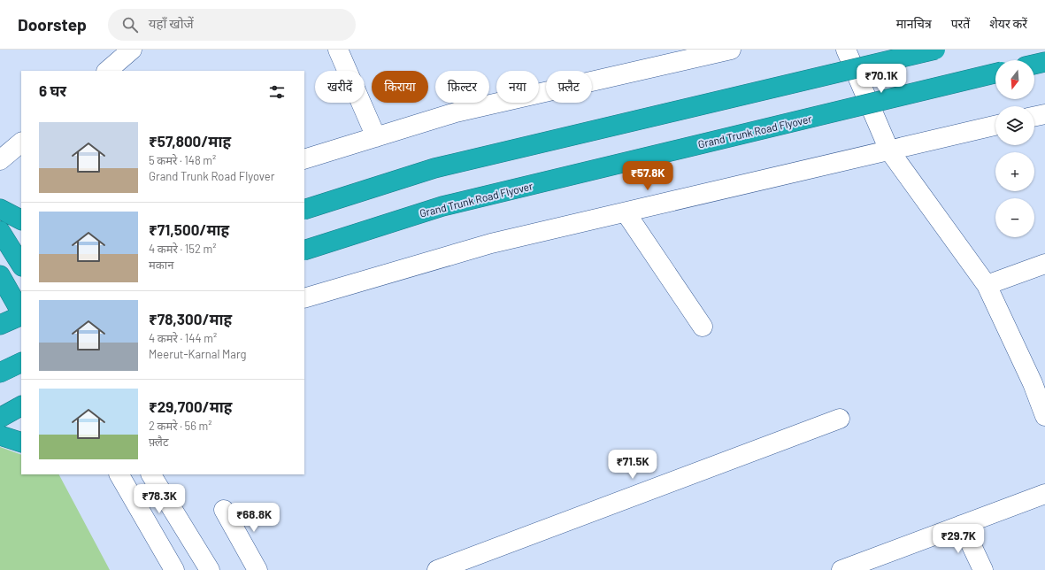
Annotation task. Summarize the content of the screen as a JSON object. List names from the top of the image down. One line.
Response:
{"streets":{"highway":["Grand Trunk Road Flyover"]},"north":"bottom","page":{"header":"Doorstep","search":"यहाँ खोजें","nav":["मानचित्र","परतें","शेयर करें"],"map_buttons":["+","−"],"price":["₹70.1K","₹57.8K","₹71.5K","₹78.3K","₹68.8K","₹29.7K"],"chip":["खरीदें","किराया","फ़िल्टर","नया","फ़्लैट"],"heading":"6 घर","list":[{"name":"₹57,800/माह","note":"5 कमरे · 148 m² · Grand Trunk Road Flyover"},{"name":"₹71,500/माह","note":"4 कमरे · 152 m² · मकान"},{"name":"₹78,300/माह","note":"4 कमरे · 144 m² · Meerut-Karnal Marg"},{"name":"₹29,700/माह","note":"2 कमरे · 56 m² · फ़्लैट"}]}}
